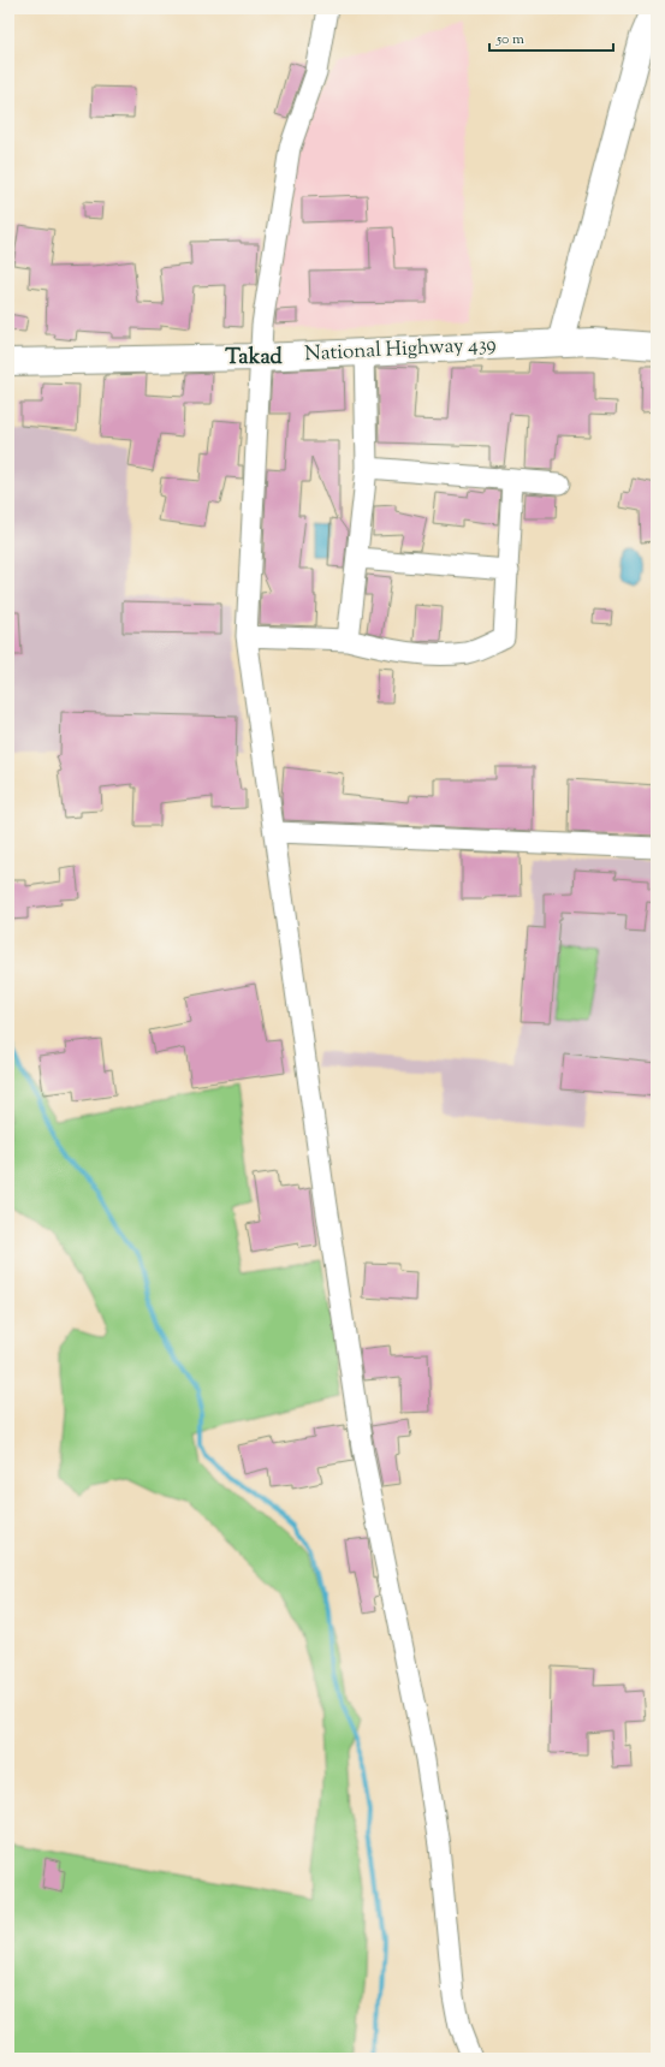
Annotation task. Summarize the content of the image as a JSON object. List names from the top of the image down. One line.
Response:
{"streets":{"main road":["National Highway 439"]},"districts":["Takad"],"scale_bar":"50 m"}
